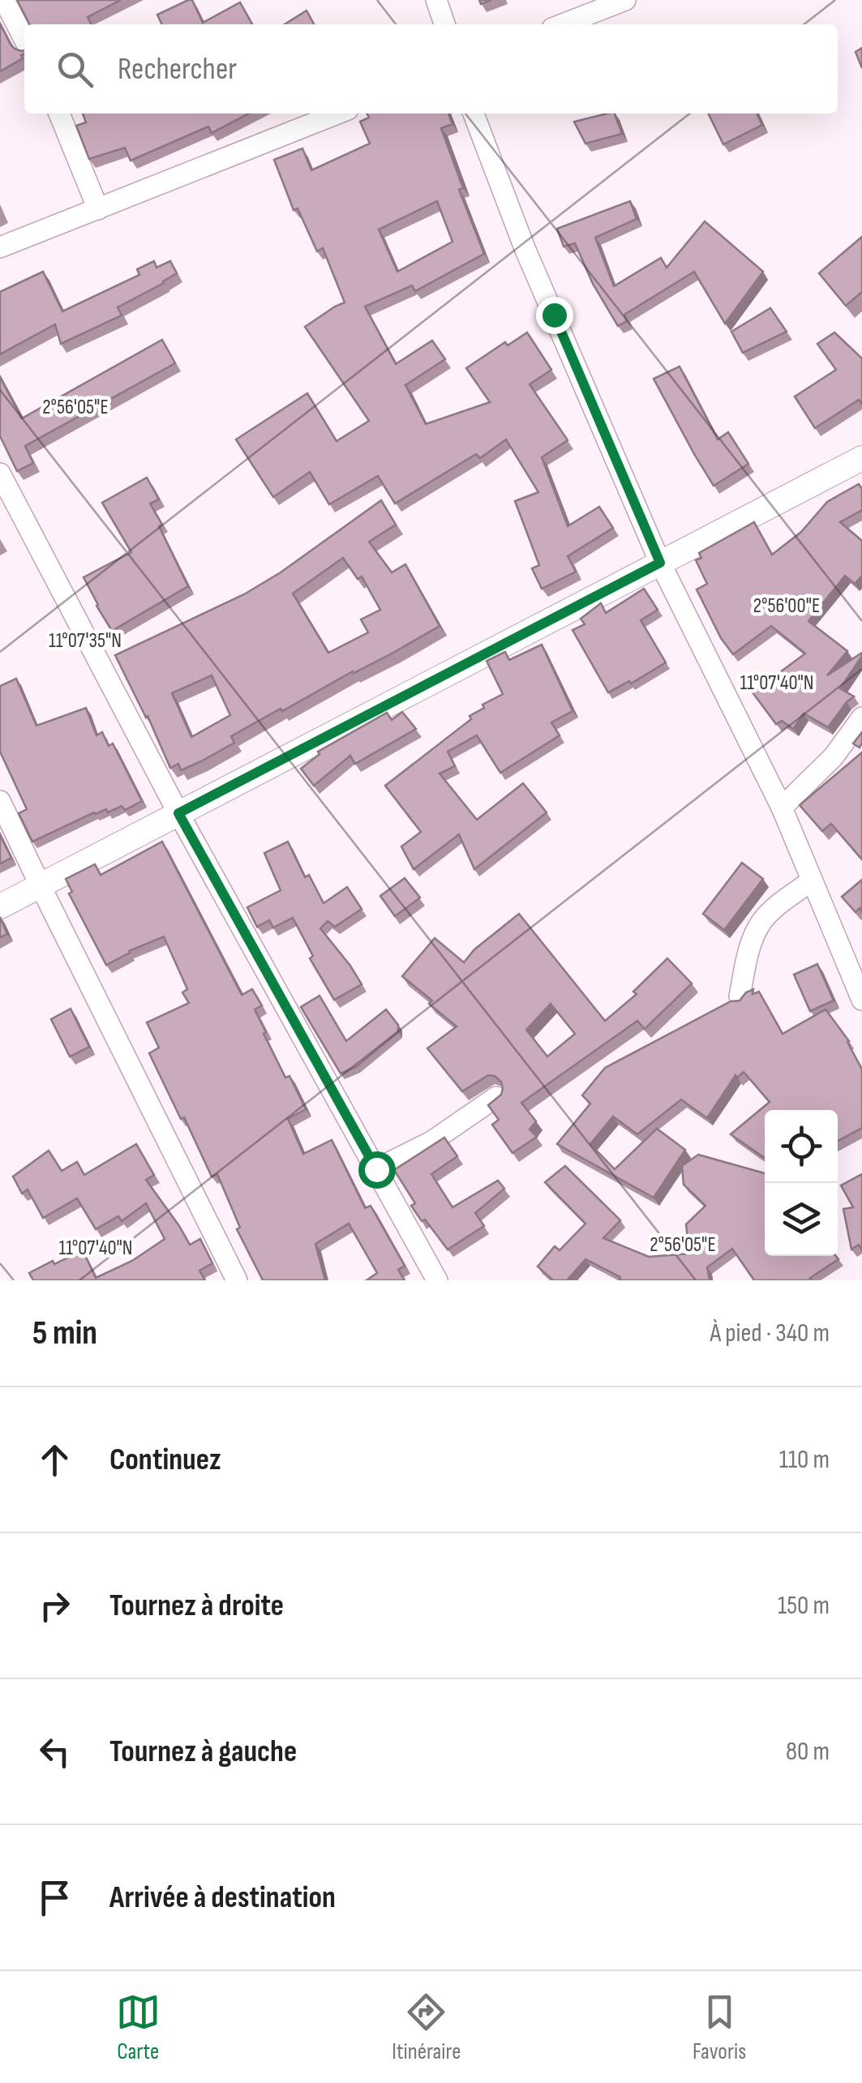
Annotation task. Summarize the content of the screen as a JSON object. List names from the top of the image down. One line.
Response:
{"page":{"search":"Rechercher","heading":["5 min","À pied · 340 m"],"list":[["Continuez","110 m"],["Tournez à droite","150 m"],["Tournez à gauche","80 m"],"Arrivée à destination"],"nav":["Carte","Itinéraire","Favoris"]},"coordinates":["2°56'05\"E","2°56'00\"E","11°07'35\"N","11°07'40\"N"]}
